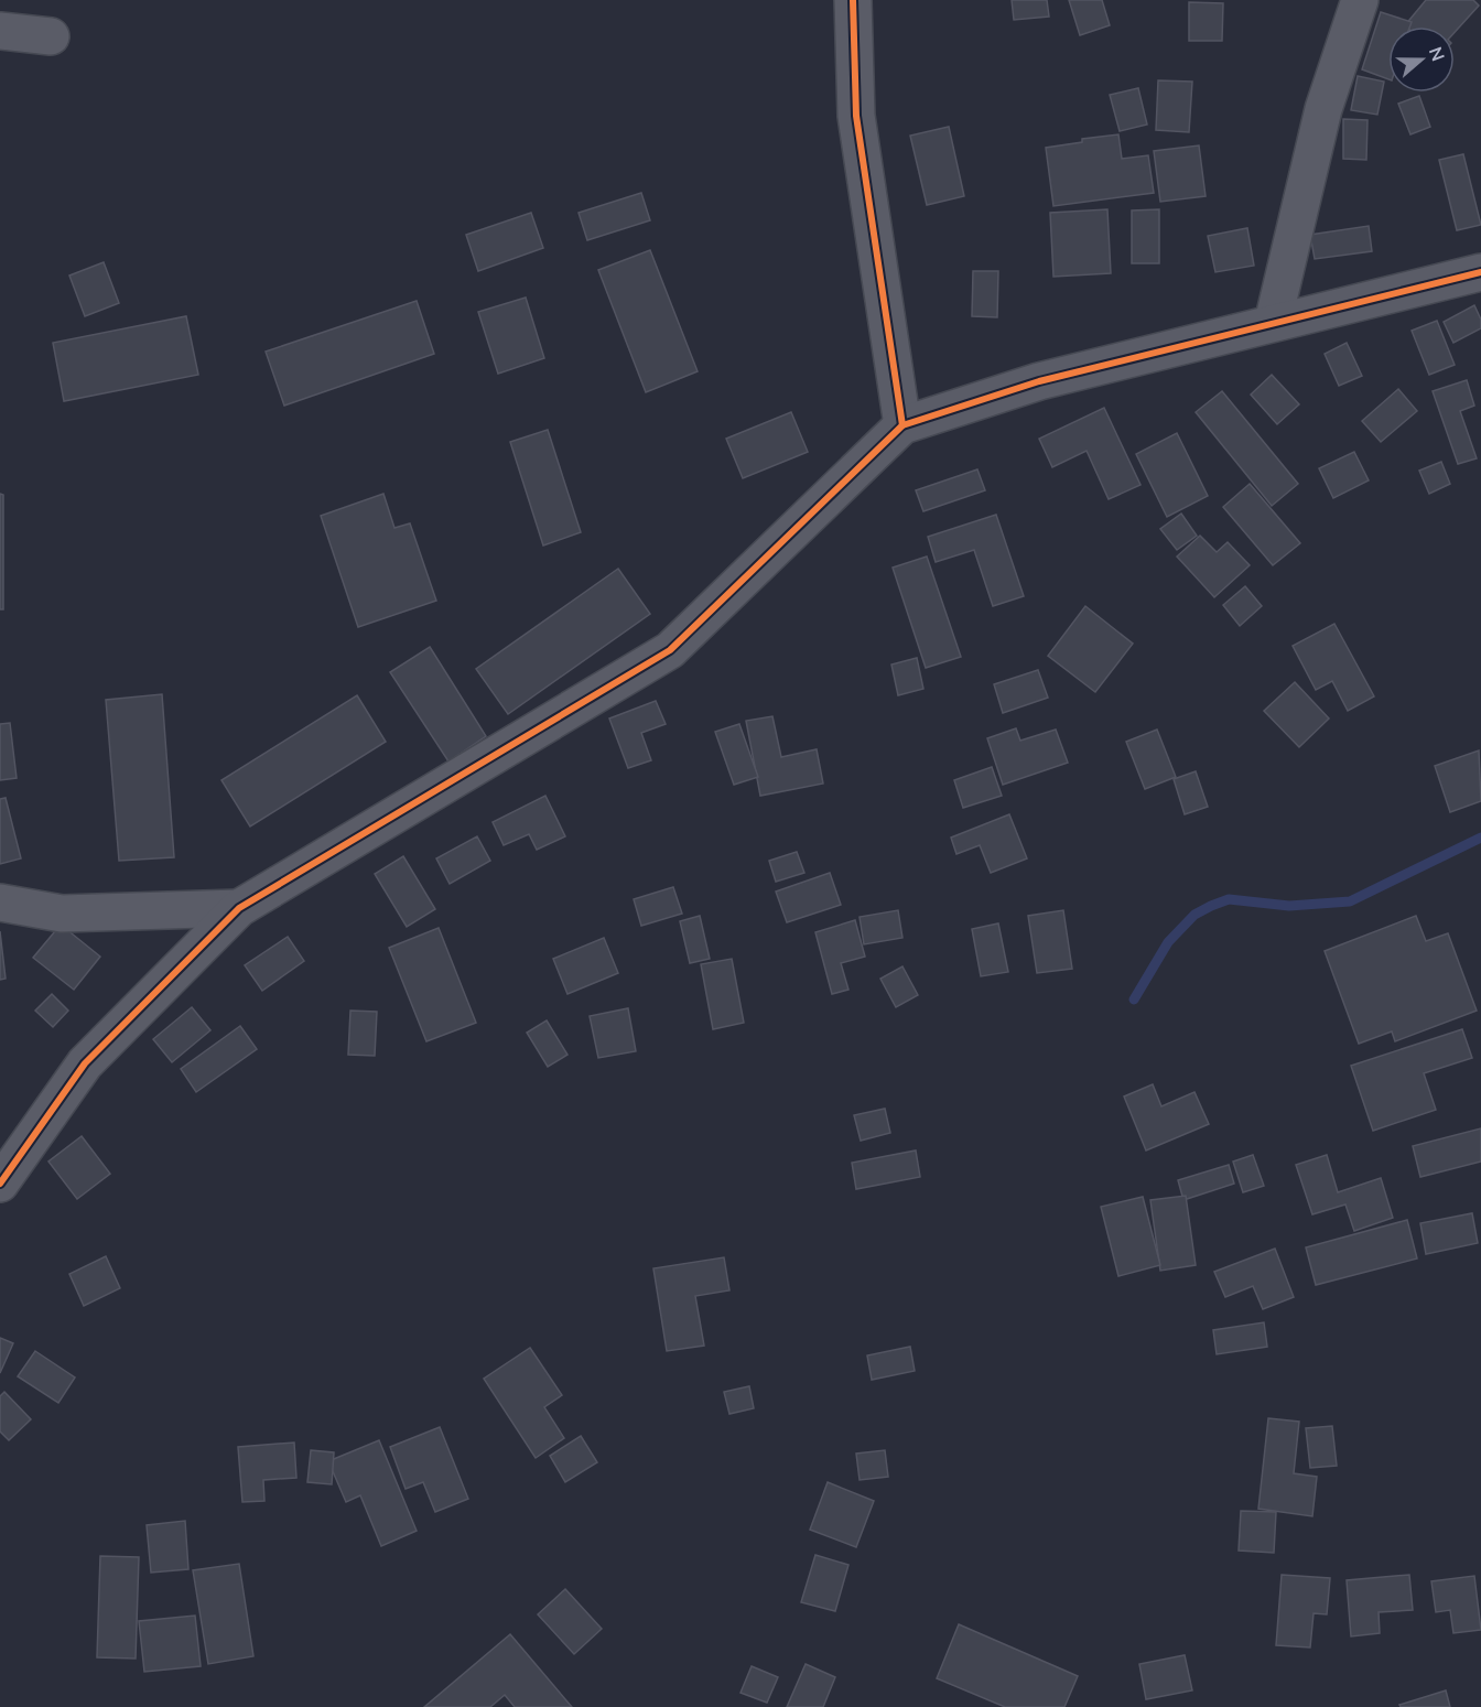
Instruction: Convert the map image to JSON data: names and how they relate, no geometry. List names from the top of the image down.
{
  "north": "right"
}
